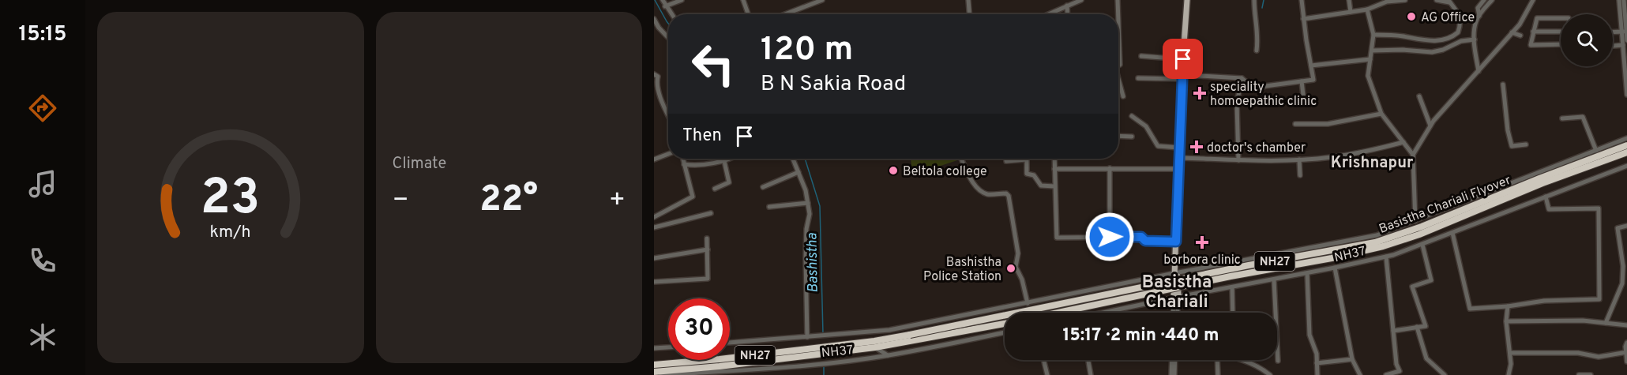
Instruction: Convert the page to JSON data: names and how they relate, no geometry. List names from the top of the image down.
{
  "streets": {
    "highway": ["Basistha Chariali Flyover", "NH37", "NH27"]
  },
  "crossings": [
    ["Basistha Chariali Flyover", "NH37"],
    ["NH37", "NH27"]
  ],
  "districts": ["Krishnapur", "Basistha Chariali"],
  "water": ["Bashistha"],
  "places": {
    "other": ["AG Office", "Beltola college", "Bashistha Police Station"],
    "health": ["speciality homoepathic clinic", "doctor's chamber", "borbora clinic"]
  },
  "page": {
    "tabs": "15:15",
    "tile": "Climate",
    "turn": ["120 m", "B N Sakia Road"],
    "then": "Then",
    "heat": ["−", "22°", "+"],
    "limit": "30",
    "trip": "15:17 · 2 min · 440 m",
    "gauge": ["23", "km/h"]
  }
}
